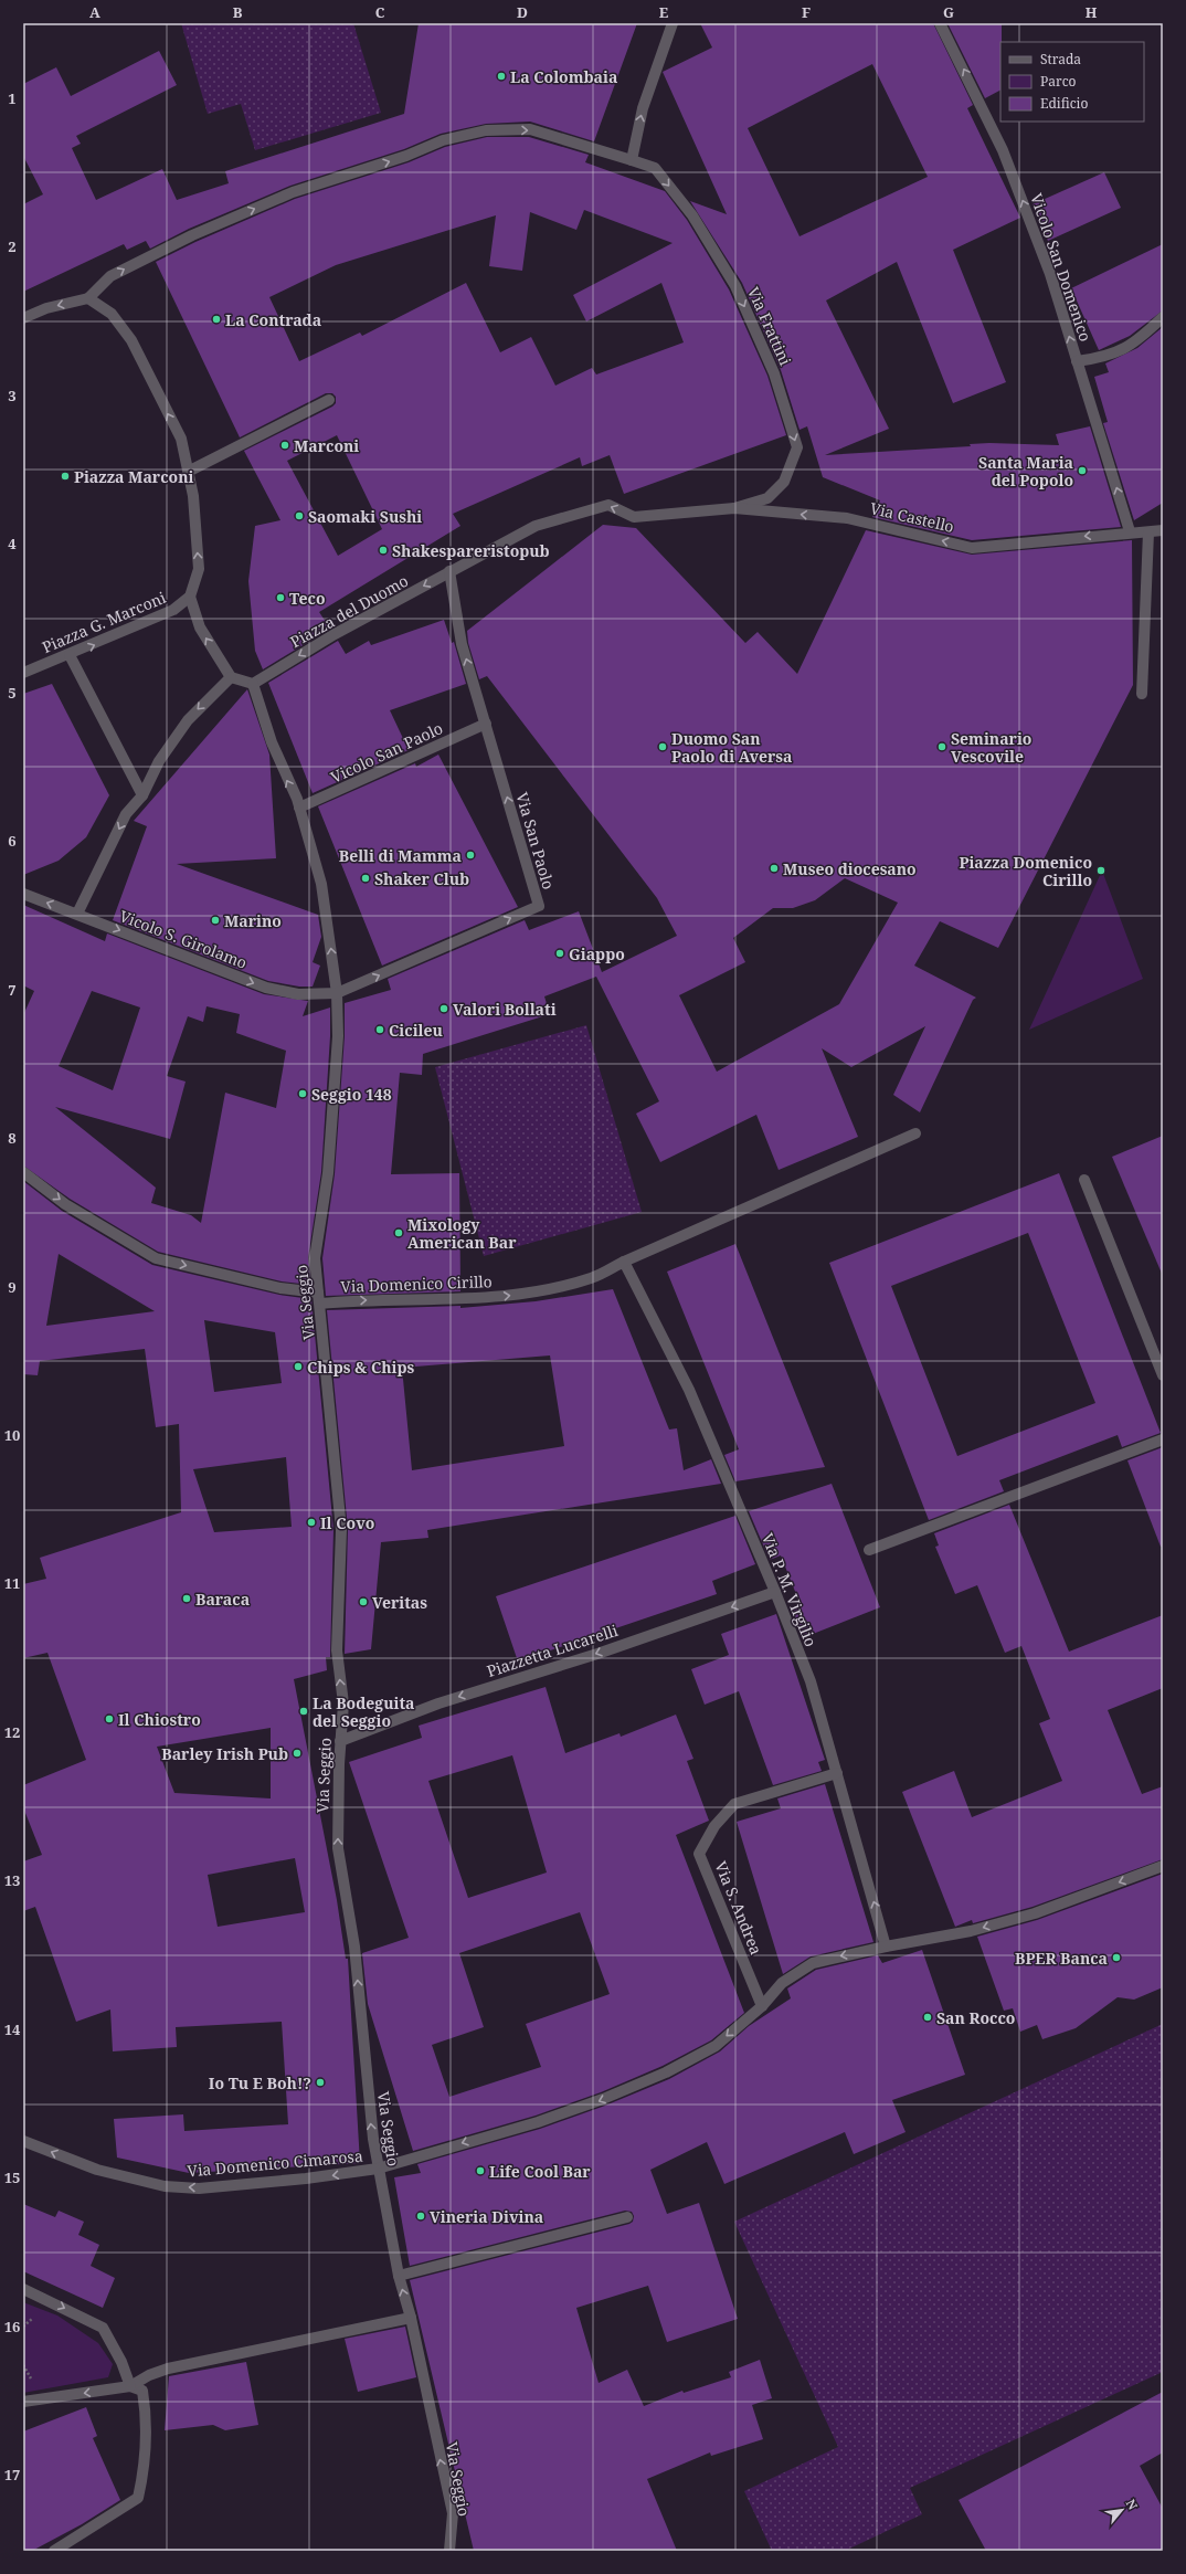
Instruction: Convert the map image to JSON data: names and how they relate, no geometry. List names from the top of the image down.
{
  "streets": {
    "street": [
      "Vicolo San Domenico",
      "Via Frattini",
      "Via Castello",
      "Piazza del Duomo",
      "Piazza G. Marconi",
      "Vicolo San Paolo",
      "Via San Paolo",
      "Vicolo S. Girolamo",
      "Via Domenico Cirillo",
      "Via Seggio",
      "Via P. M. Virgilio",
      "Piazzetta Lucarelli",
      "Via S. Andrea",
      "Via Domenico Cimarosa"
    ]
  },
  "crossings": [
    ["Vicolo San Domenico", "Via Castello"],
    ["Via Frattini", "Via Castello"],
    ["Via Frattini", "Piazza G. Marconi"],
    ["Via Castello", "Piazza del Duomo"],
    ["Piazza del Duomo", "Via San Paolo"],
    ["Piazza del Duomo", "Via Seggio"],
    ["Vicolo San Paolo", "Via San Paolo"],
    ["Vicolo San Paolo", "Via Seggio"],
    ["Via San Paolo", "Vicolo S. Girolamo"],
    ["Via San Paolo", "Via Seggio"],
    ["Vicolo S. Girolamo", "Via Seggio"],
    ["Via Domenico Cirillo", "Via Seggio"],
    ["Via Domenico Cirillo", "Via P. M. Virgilio"],
    ["Via Seggio", "Piazzetta Lucarelli"],
    ["Via Seggio", "Via Domenico Cimarosa"],
    ["Via P. M. Virgilio", "Piazzetta Lucarelli"],
    ["Via P. M. Virgilio", "Via S. Andrea"],
    ["Via P. M. Virgilio", "Via Domenico Cimarosa"],
    ["Via S. Andrea", "Via Domenico Cimarosa"]
  ],
  "one_way": [
    "Vicolo San Domenico",
    "Via Castello",
    "Piazza del Duomo",
    "Via Domenico Cirillo",
    "Via Seggio",
    "Piazzetta Lucarelli",
    "Via Domenico Cimarosa"
  ],
  "places": [
    "La Colombaia",
    "La Contrada",
    "Marconi",
    "Santa Maria del Popolo",
    "Piazza Marconi",
    "Saomaki Sushi",
    "Shakespareristopub",
    "Teco",
    "Duomo San Paolo di Aversa",
    "Seminario Vescovile",
    "Belli di Mamma",
    "Museo diocesano",
    "Piazza Domenico Cirillo",
    "Shaker Club",
    "Marino",
    "Giappo",
    "Valori Bollati",
    "Cicileu",
    "Seggio 148",
    "Mixology American Bar",
    "Chips & Chips",
    "Il Covo",
    "Baraca",
    "Veritas",
    "La Bodeguita del Seggio",
    "Il Chiostro",
    "Barley Irish Pub",
    "BPER Banca",
    "San Rocco",
    "Io Tu E Boh!?",
    "Life Cool Bar",
    "Vineria Divina"
  ],
  "legend": ["Strada", "Parco", "Edificio"],
  "north": "top right",
  "grid": {
    "columns": [
      "A",
      "B",
      "C",
      "D",
      "E",
      "F",
      "G",
      "H"
    ],
    "rows": [
      "1",
      "2",
      "3",
      "4",
      "5",
      "6",
      "7",
      "8",
      "9",
      "10",
      "11",
      "12",
      "13",
      "14",
      "15",
      "16",
      "17"
    ]
  }
}
